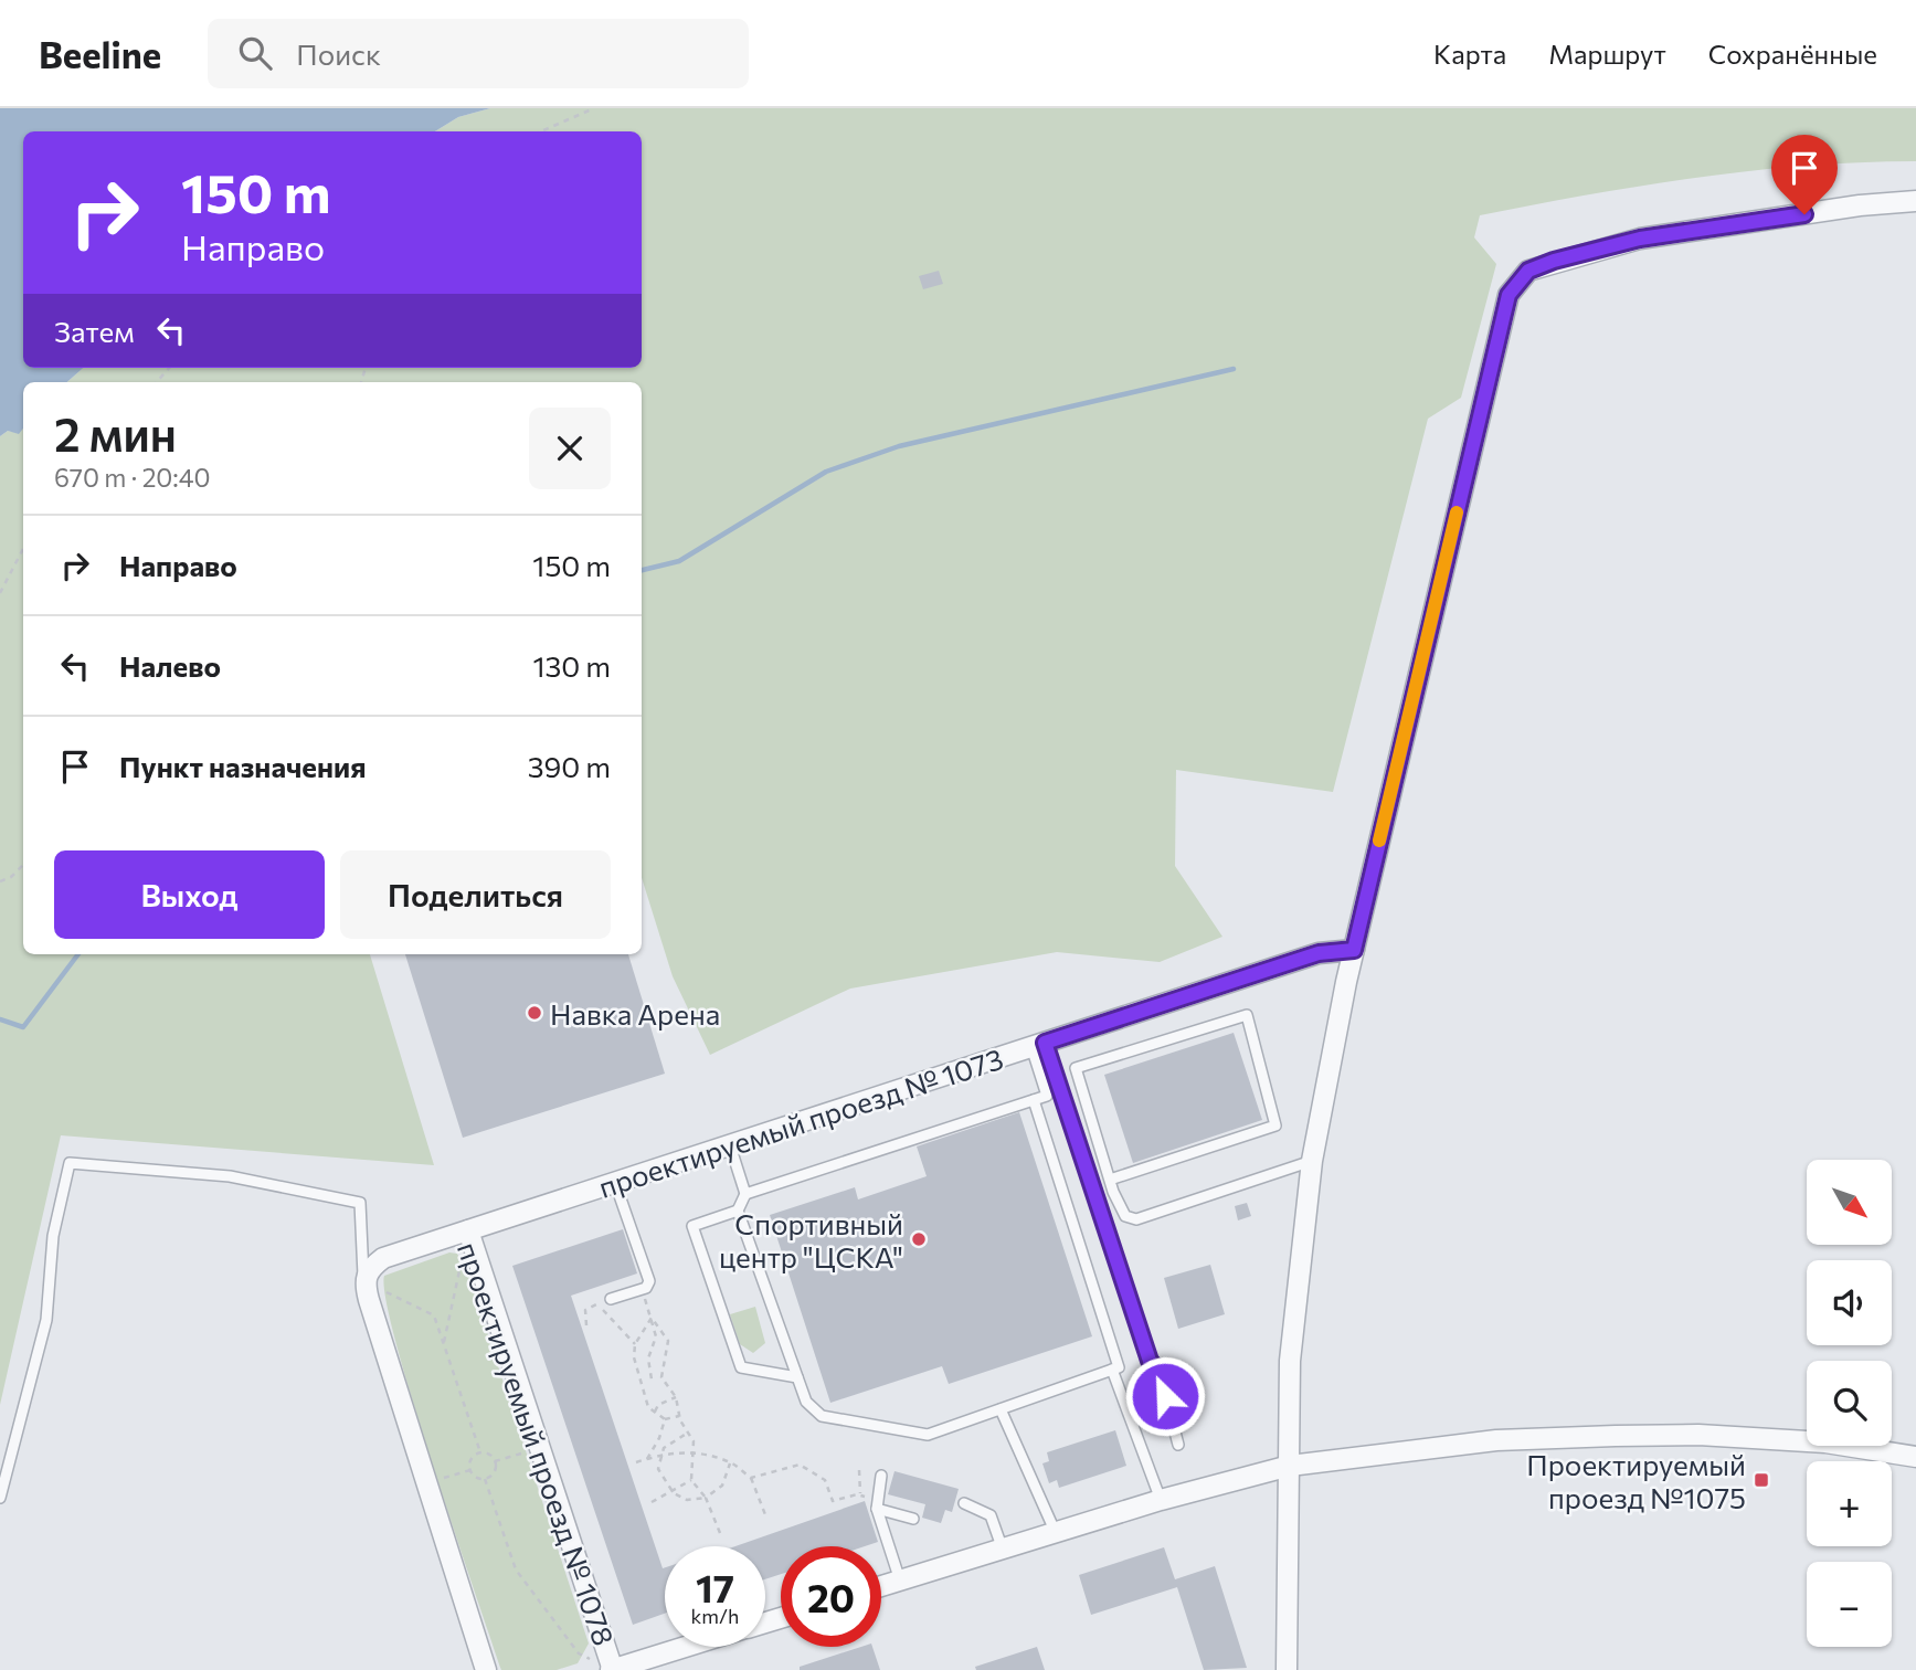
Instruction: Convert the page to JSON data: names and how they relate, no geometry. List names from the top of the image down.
{
  "streets": {
    "street": ["проектируемый проезд № 1073", "проектируемый проезд № 1078"]
  },
  "crossings": [
    ["проектируемый проезд № 1073", "проектируемый проезд № 1078"]
  ],
  "places": {
    "other": ["Навка Арена", "Спортивный центр \"ЦСКА\""],
    "transit": ["Проектируемый проезд №1075"]
  },
  "north": "bottom right",
  "page": {
    "header": "Beeline",
    "search": "Поиск",
    "nav": ["Карта", "Маршрут", "Сохранённые"],
    "turn": ["150 m", "Направо"],
    "then": "Затем",
    "heading": ["2 мин", "670 m · 20:40"],
    "list": [
      {
        "name": "Направо",
        "value": "150 m"
      },
      {
        "name": "Налево",
        "value": "130 m"
      },
      {
        "name": "Пункт назначения",
        "value": "390 m"
      }
    ],
    "buttons": ["Выход", "Поделиться"],
    "map_buttons": ["+", "−"],
    "speed": "17 km/h",
    "limit": "20"
  }
}
